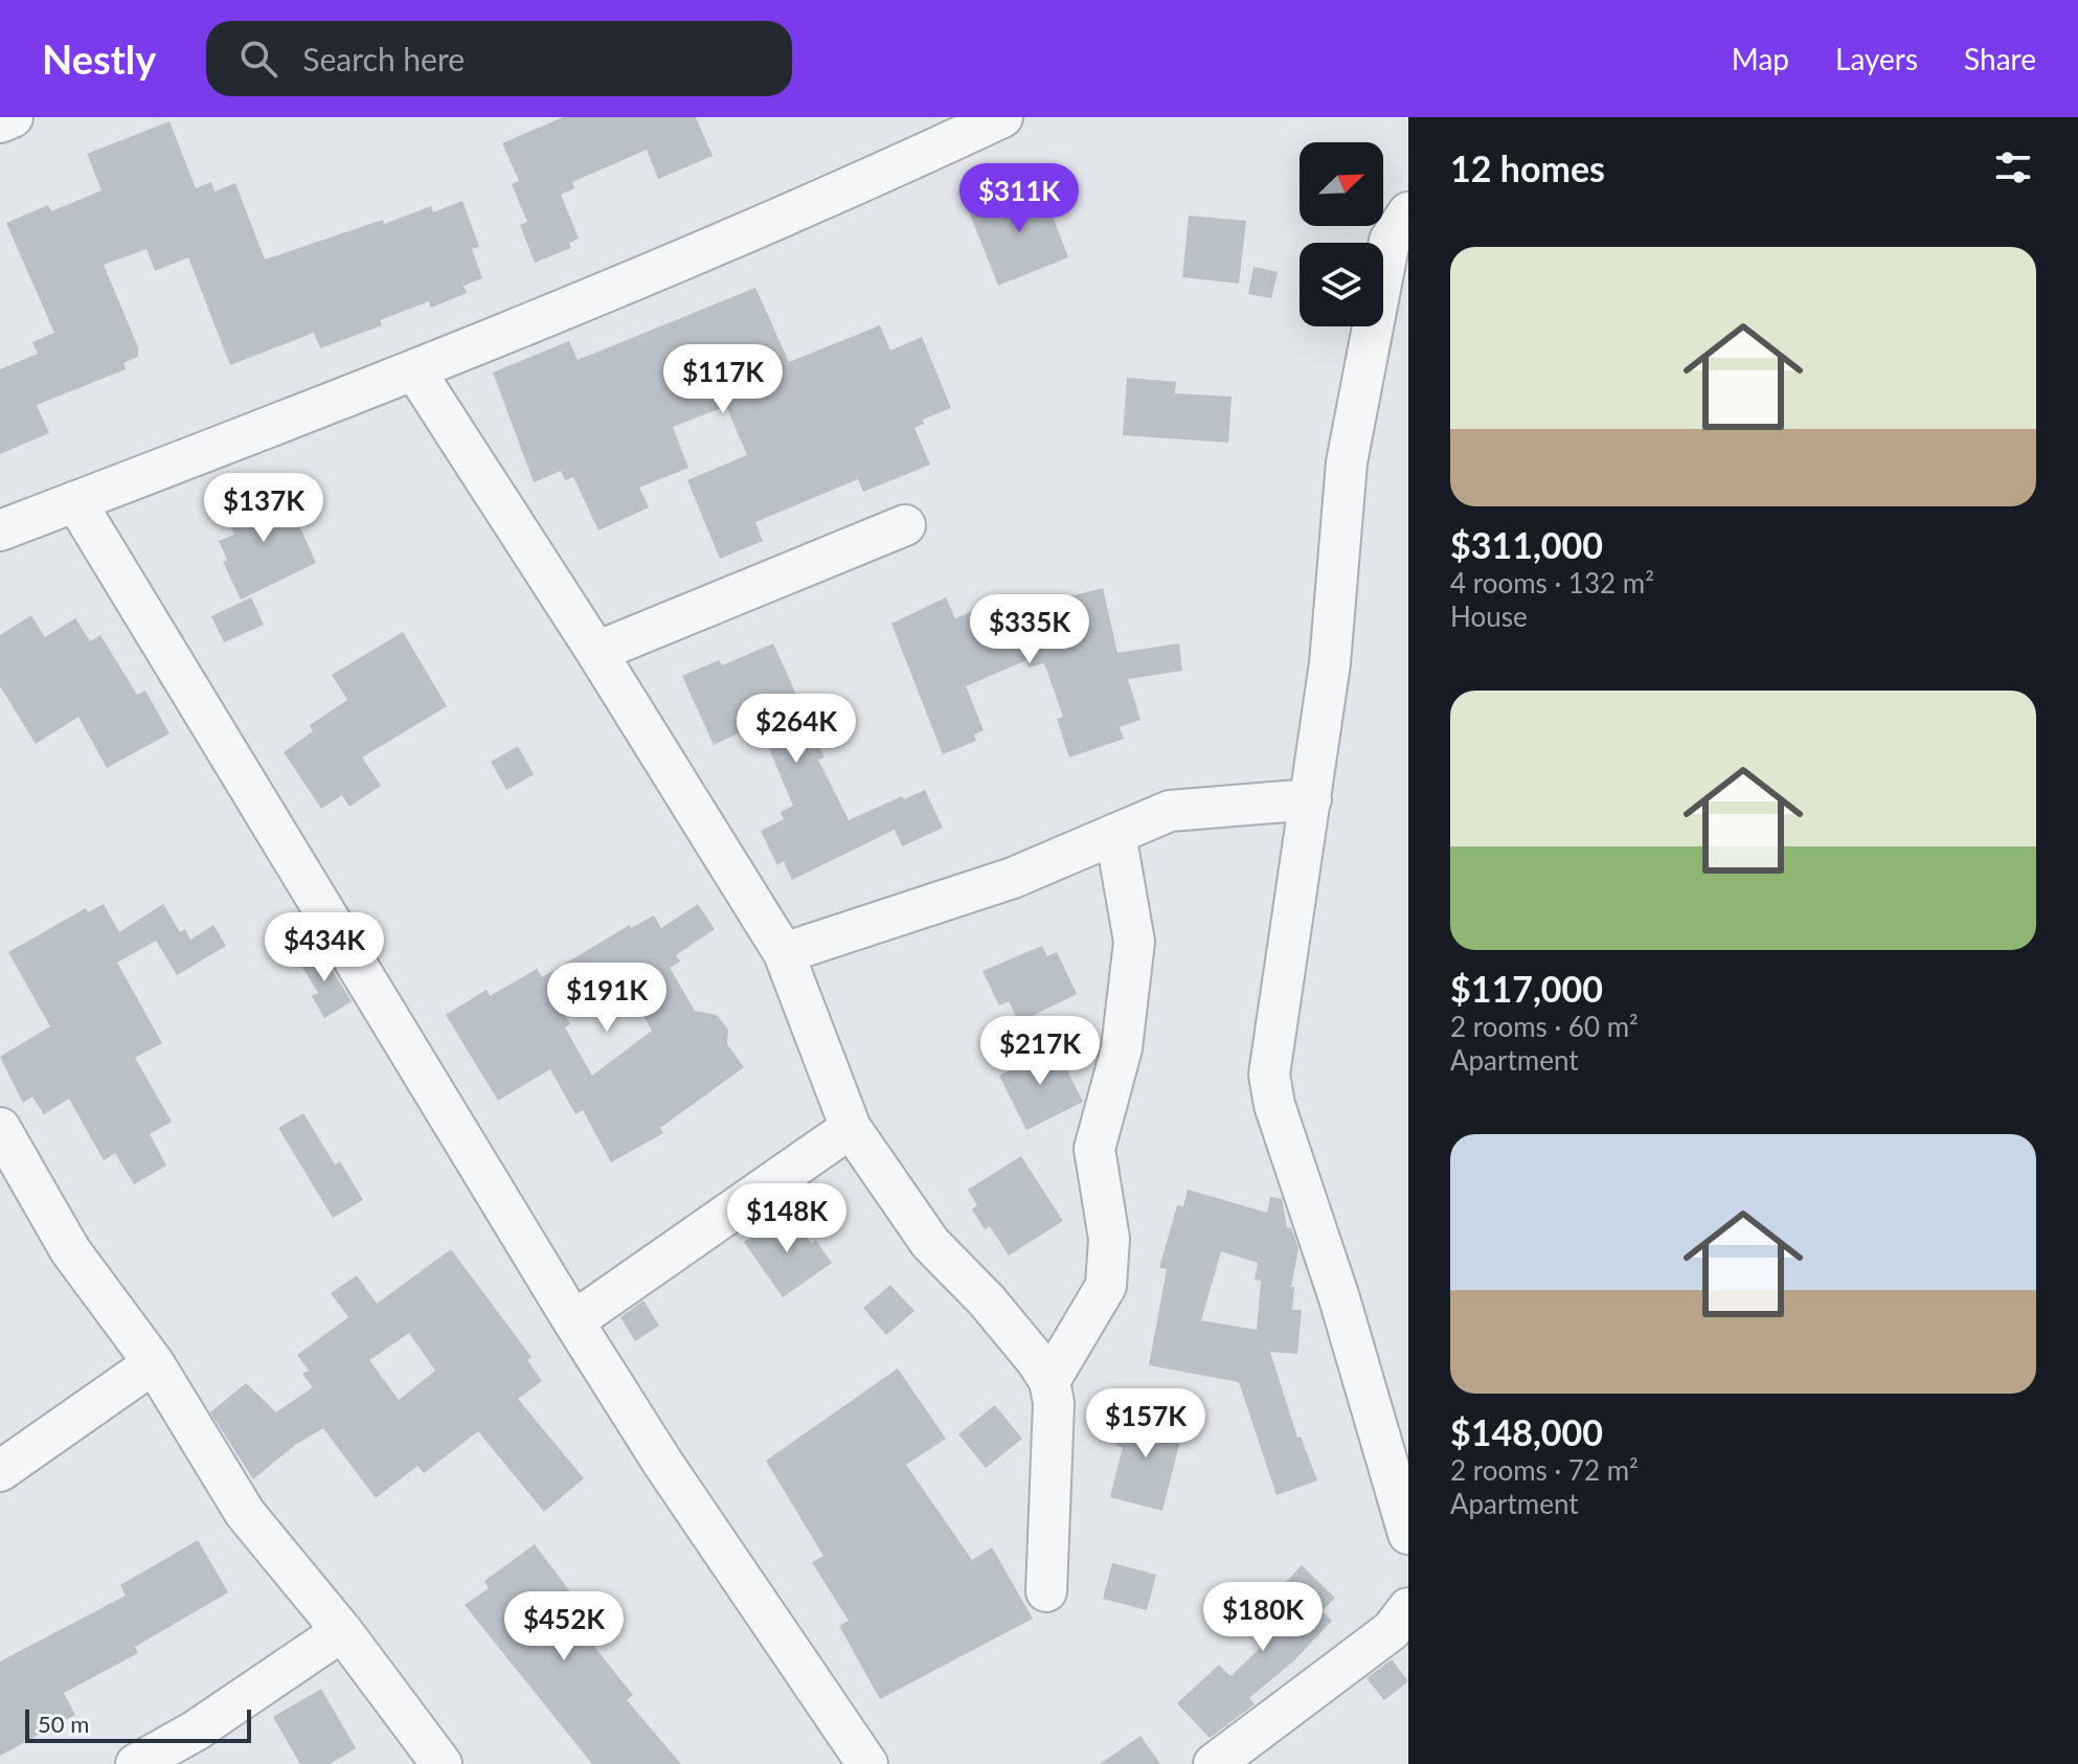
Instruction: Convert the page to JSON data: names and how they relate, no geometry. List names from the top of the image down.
{
  "scale_bar": "50 m",
  "north": "top right",
  "page": {
    "header": "Nestly",
    "search": "Search here",
    "nav": ["Map", "Layers", "Share"],
    "heading": "12 homes",
    "price": [
      "$311K",
      "$117K",
      "$137K",
      "$335K",
      "$264K",
      "$434K",
      "$191K",
      "$217K",
      "$148K",
      "$157K",
      "$180K",
      "$452K"
    ],
    "list": [
      {
        "name": "$311,000",
        "note": "4 rooms · 132 m² · House"
      },
      {
        "name": "$117,000",
        "note": "2 rooms · 60 m² · Apartment"
      },
      {
        "name": "$148,000",
        "note": "2 rooms · 72 m² · Apartment"
      }
    ],
    "scale": "50 m"
  }
}
